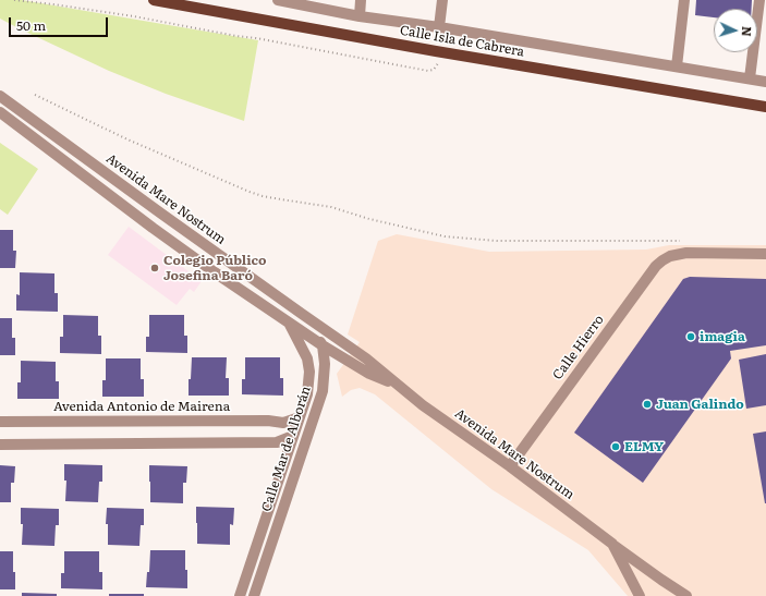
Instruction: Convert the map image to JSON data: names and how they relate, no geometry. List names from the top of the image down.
{
  "streets": {
    "main road": ["Calle Isla de Cabrera"],
    "street": [
      "Avenida Mare Nostrum",
      "Calle Hierro",
      "Avenida Antonio de Mairena",
      "Calle Mar de Alborán"
    ]
  },
  "crossings": [
    ["Avenida Mare Nostrum", "Calle Hierro"],
    ["Avenida Mare Nostrum", "Calle Mar de Alborán"],
    ["Avenida Antonio de Mairena", "Calle Mar de Alborán"]
  ],
  "places": [
    "Colegio Público Josefina Baró",
    "imagia",
    "Juan Galindo",
    "ELMY"
  ],
  "scale_bar": "50 m",
  "north": "right"
}
